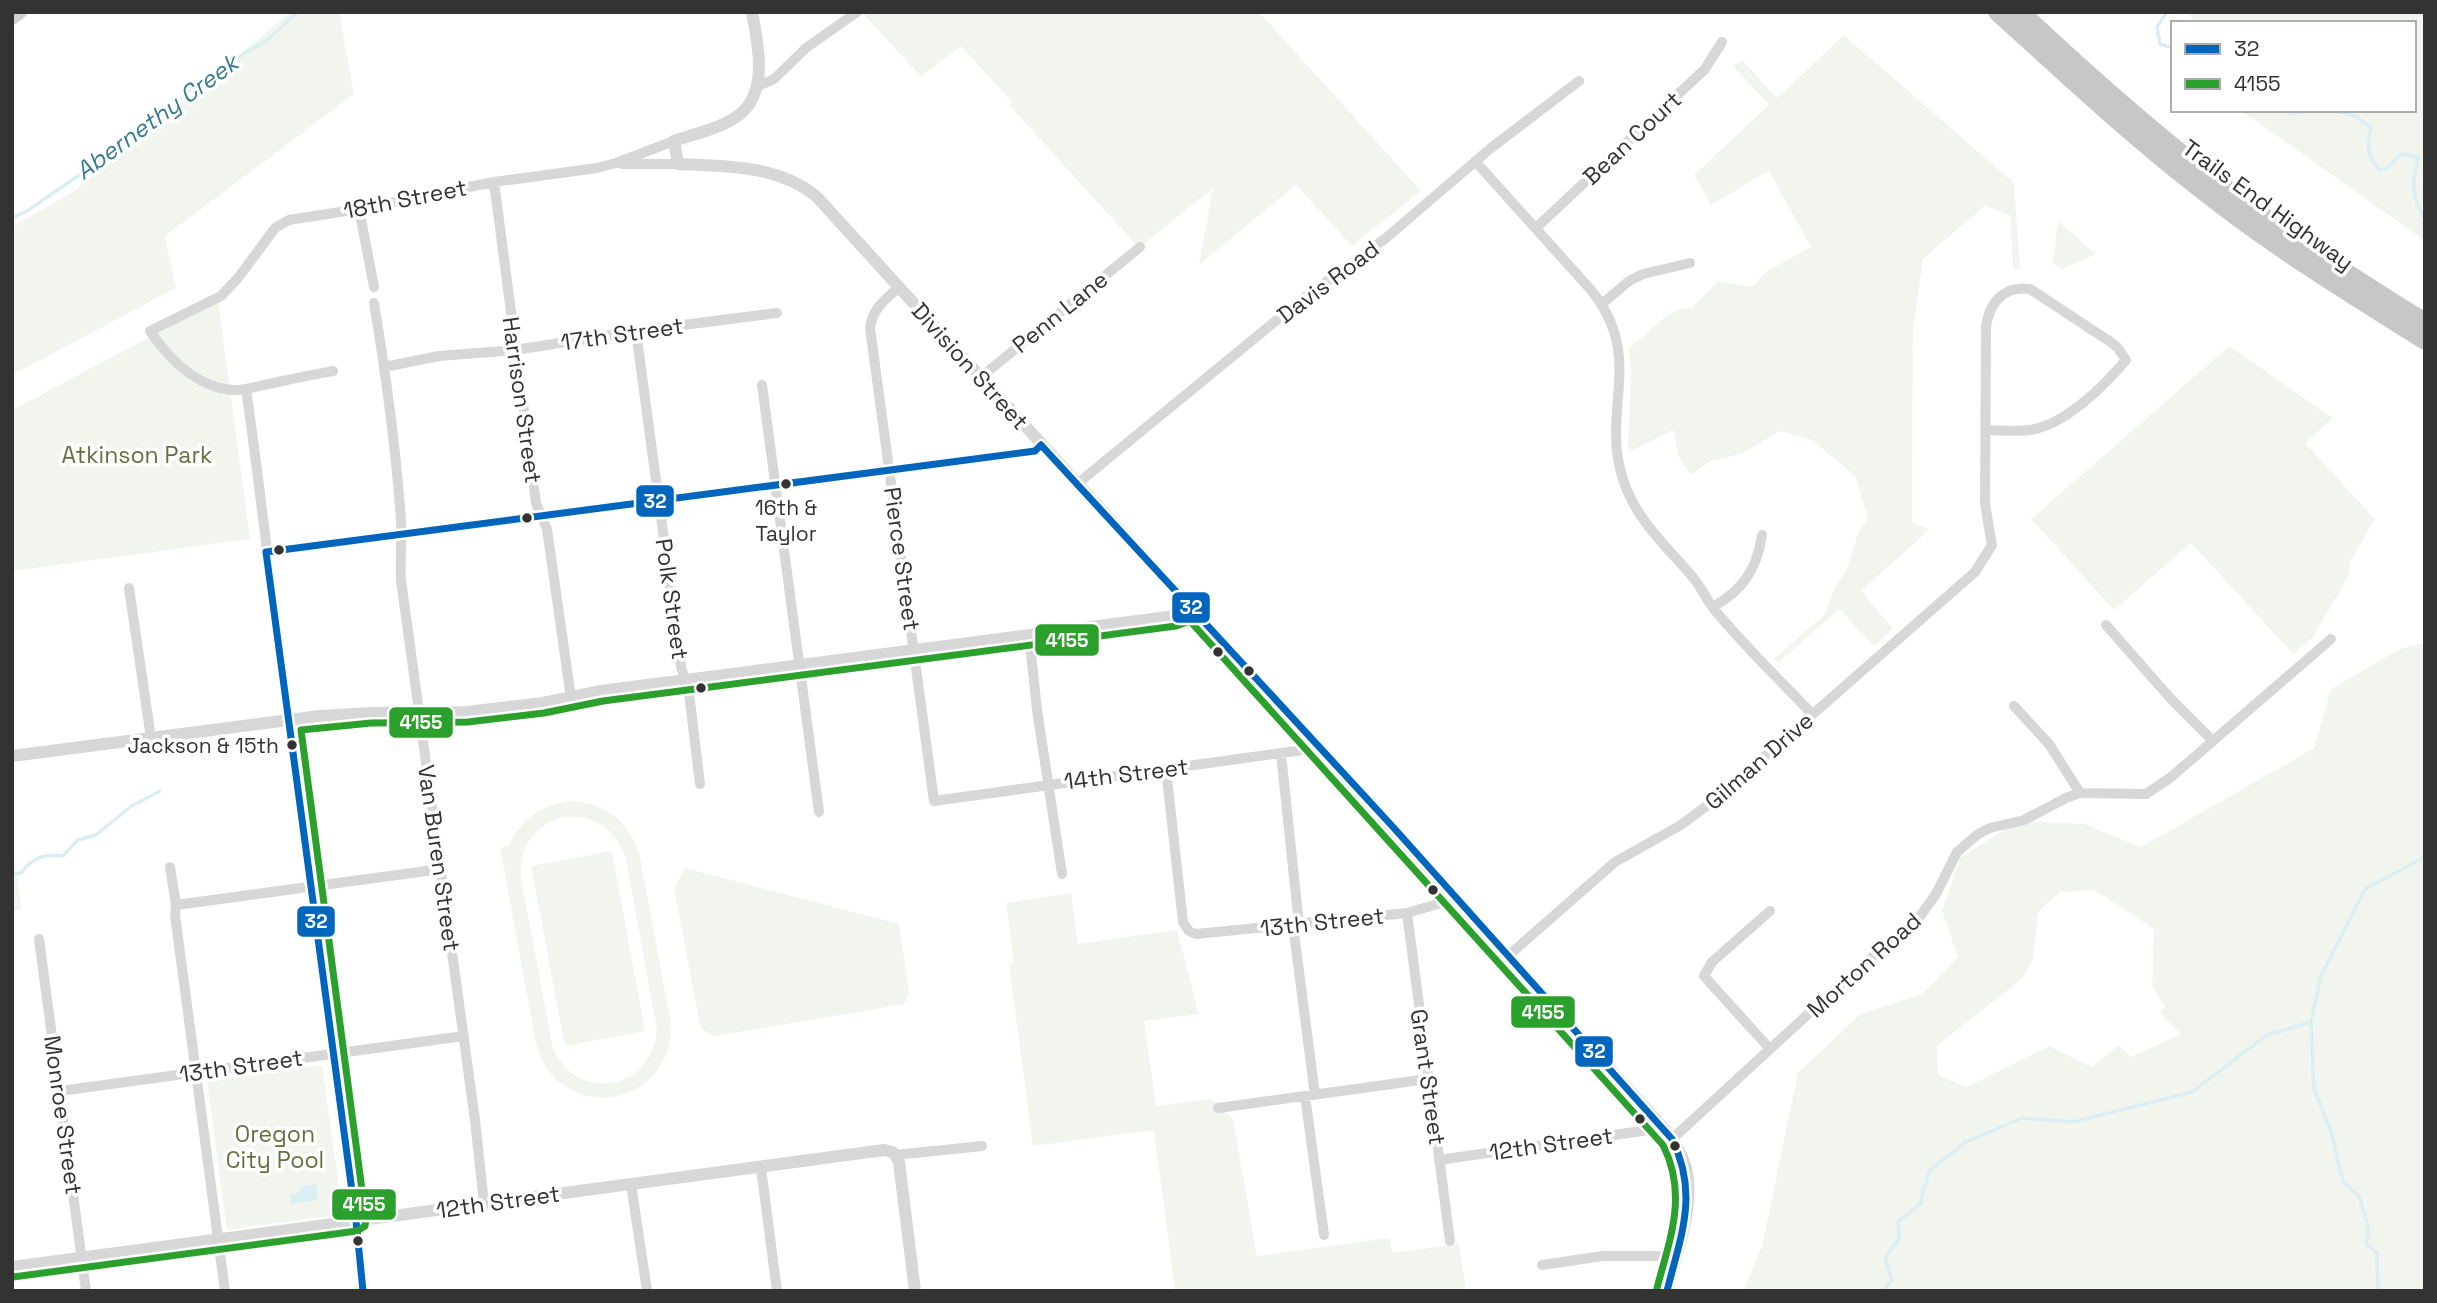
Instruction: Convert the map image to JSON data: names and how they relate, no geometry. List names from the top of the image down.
{
  "streets": {
    "highway": ["Trails End Highway"],
    "street": [
      "Bean Court",
      "18th Street",
      "Davis Road",
      "Penn Lane",
      "17th Street",
      "Division Street",
      "Harrison Street",
      "Pierce Street",
      "Polk Street",
      "Gilman Drive",
      "14th Street",
      "Van Buren Street",
      "13th Street",
      "Morton Road",
      "Grant Street",
      "Monroe Street",
      "12th Street"
    ]
  },
  "crossings": [
    ["18th Street", "Division Street"],
    ["18th Street", "Harrison Street"],
    ["Davis Road", "Division Street"],
    ["Penn Lane", "Division Street"],
    ["17th Street", "Harrison Street"],
    ["17th Street", "Polk Street"],
    ["17th Street", "Van Buren Street"],
    ["Division Street", "Pierce Street"],
    ["Division Street", "Gilman Drive"],
    ["Division Street", "14th Street"],
    ["Division Street", "13th Street"],
    ["Division Street", "Morton Road"],
    ["Division Street", "12th Street"],
    ["Pierce Street", "14th Street"],
    ["14th Street", "13th Street"],
    ["Van Buren Street", "13th Street"],
    ["Van Buren Street", "12th Street"],
    ["13th Street", "Grant Street"],
    ["13th Street", "Monroe Street"],
    ["Grant Street", "12th Street"],
    ["Monroe Street", "12th Street"]
  ],
  "water": ["Abernethy Creek"],
  "parks": ["Atkinson Park", "Oregon City Pool"],
  "places": ["16th & Taylor", "Jackson & 15th"],
  "lines": ["transit line 32", "transit line 4155"],
  "legend": ["32", "4155"]
}
